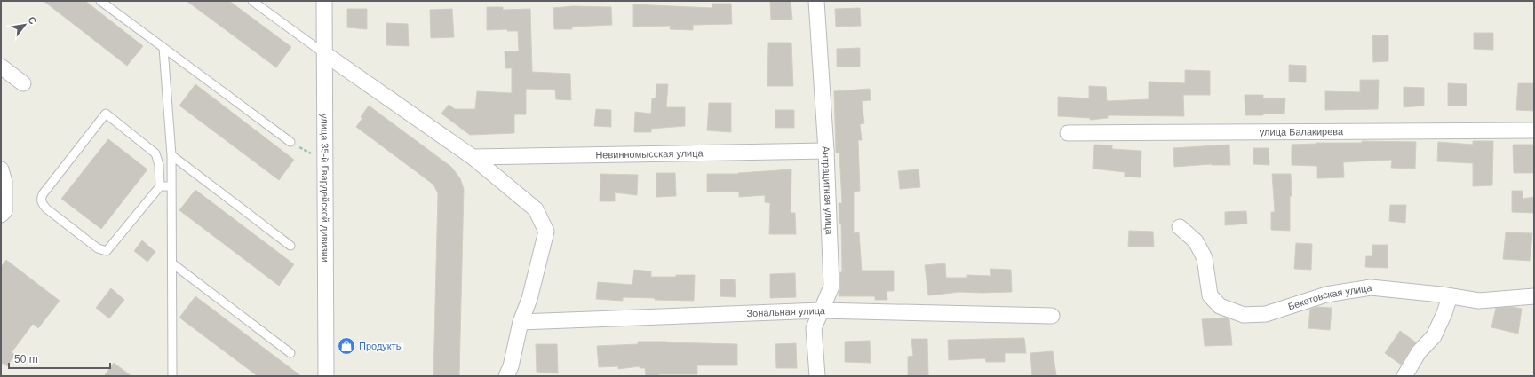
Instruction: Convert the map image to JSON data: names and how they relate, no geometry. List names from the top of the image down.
{
  "streets": {
    "street": [
      "улица Балакирева",
      "Невинномысская улица",
      "улица 35-й Гвардейской дивизии",
      "Антрацитная улица",
      "Бекетовская улица",
      "Зональная улица"
    ]
  },
  "crossings": [
    ["Невинномысская улица", "Антрацитная улица"],
    ["Антрацитная улица", "Зональная улица"]
  ],
  "places": {
    "shop": ["Продукты"]
  },
  "scale_bar": "50 m",
  "north": "top right"
}
